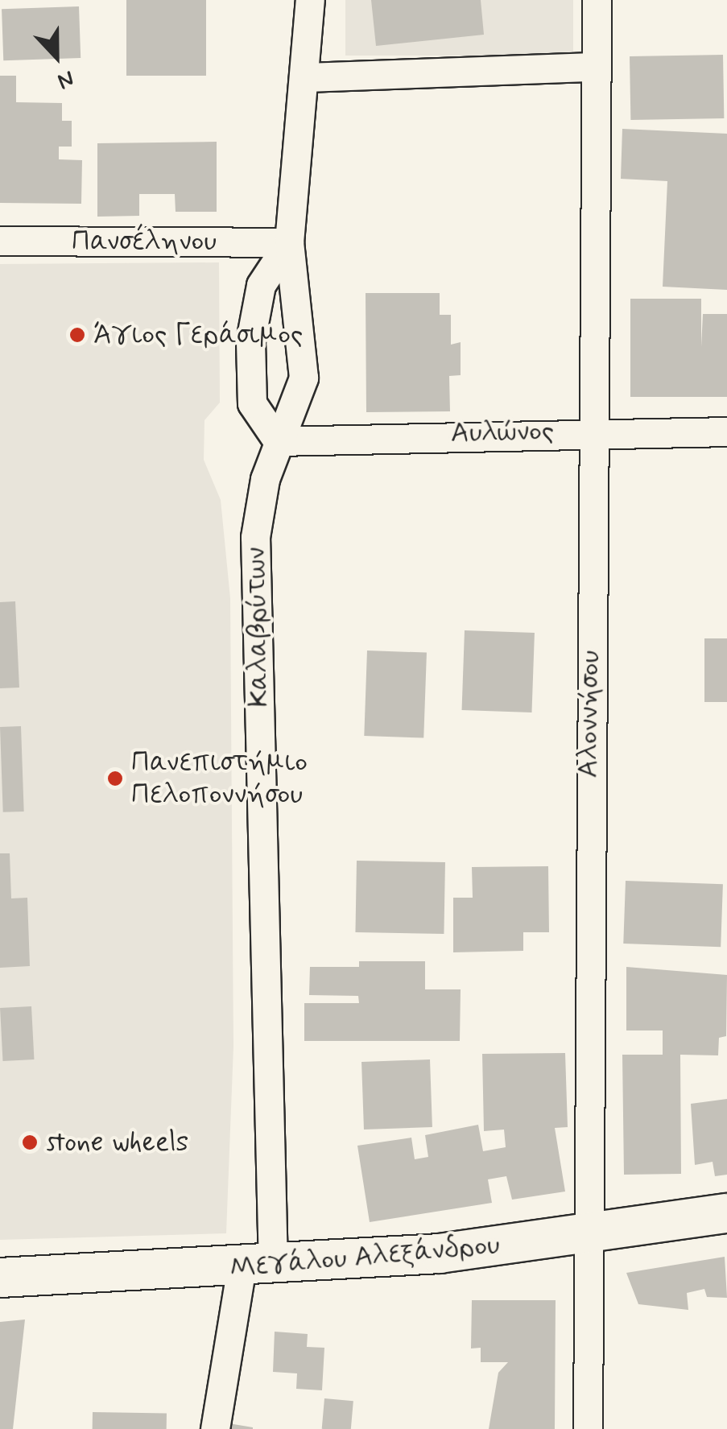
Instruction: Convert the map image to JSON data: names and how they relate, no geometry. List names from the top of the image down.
{
  "streets": {
    "main road": ["Μεγάλου Αλεξάνδρου"],
    "street": [
      "Πανσέληνου",
      "Αυλώνος",
      "Καλαβρύτων",
      "Αλοννήσου"
    ]
  },
  "crossings": [
    ["Πανσέληνου", "Καλαβρύτων"],
    ["Αυλώνος", "Καλαβρύτων"],
    ["Αυλώνος", "Αλοννήσου"],
    ["Καλαβρύτων", "Μεγάλου Αλεξάνδρου"],
    ["Αλοννήσου", "Μεγάλου Αλεξάνδρου"]
  ],
  "places": ["Άγιος Γεράσιμος", "Πανεπιστήμιο Πελοποννήσου", "stone wheels"],
  "north": "bottom"
}
